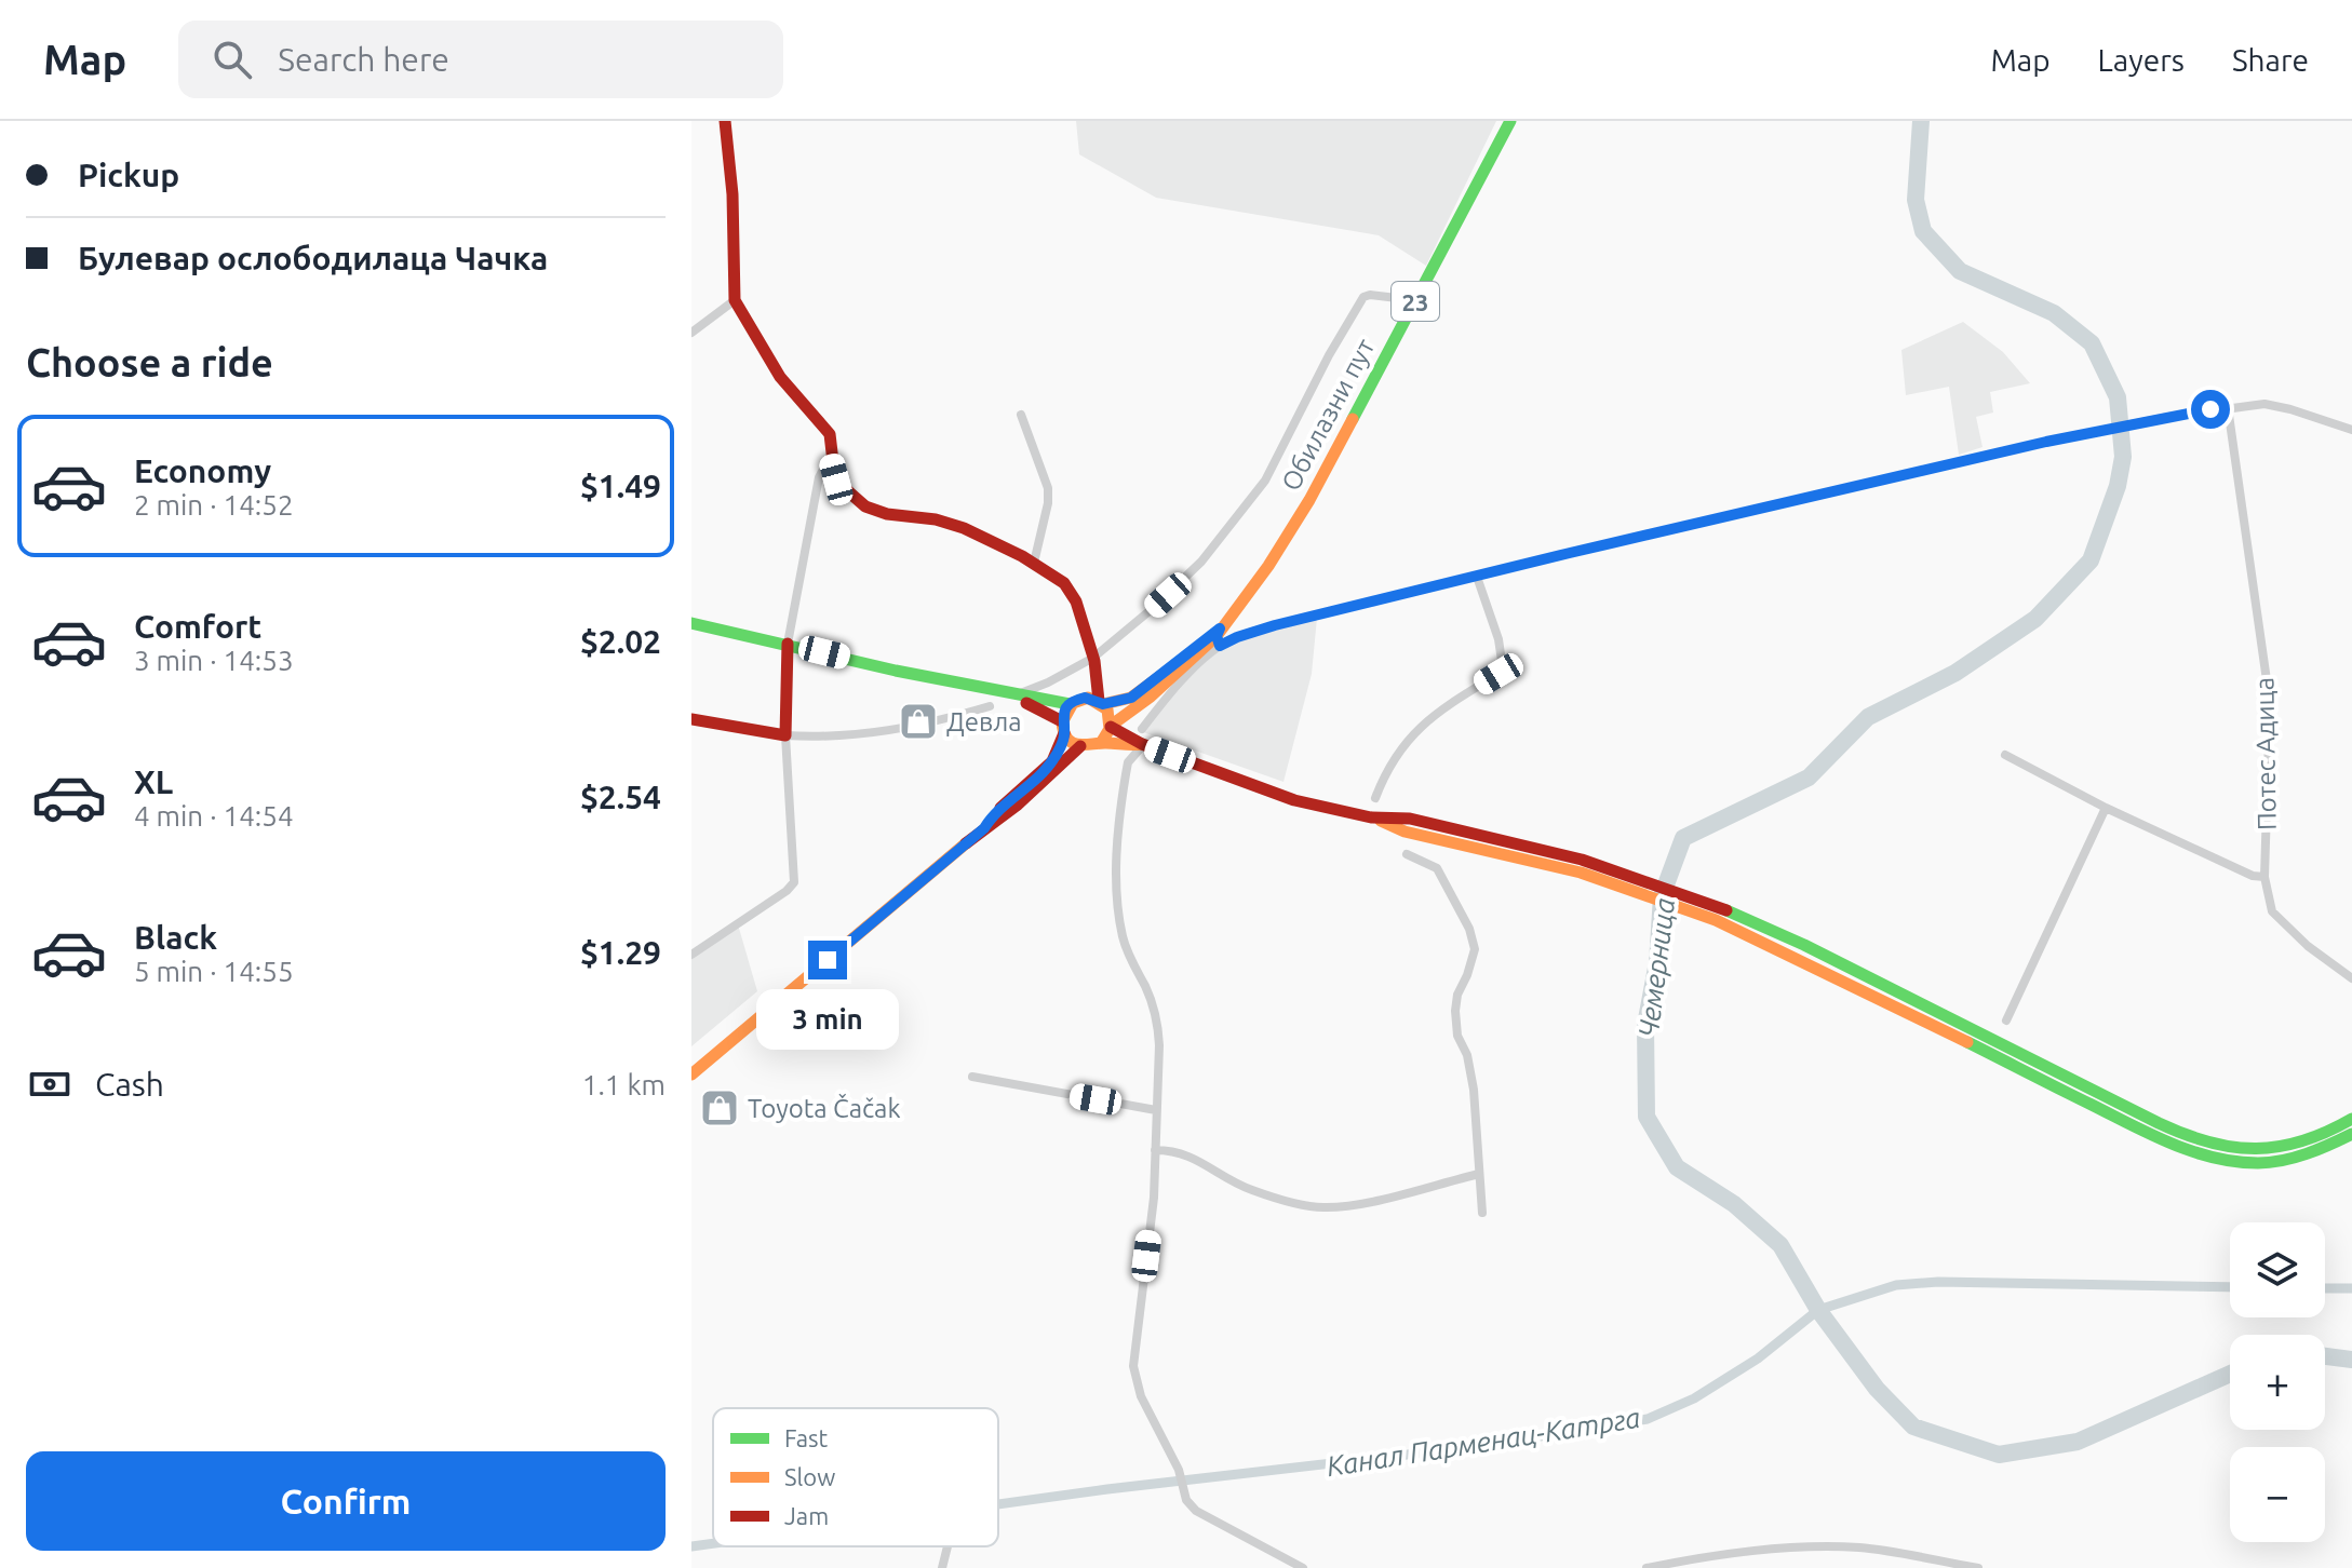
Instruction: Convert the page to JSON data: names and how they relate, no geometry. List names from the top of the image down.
{
  "streets": {
    "main road": ["23", "Обилазни пут"],
    "street": ["Потес Адица"]
  },
  "crossings": [
    ["23", "Обилазни пут"]
  ],
  "water": ["Чемерница", "Канал Парменац-Катрга"],
  "places": {
    "shop": ["Девла", "Toyota Čačak"]
  },
  "legend": ["Fast", "Slow", "Jam"],
  "page": {
    "header": "Map",
    "search": "Search here",
    "nav": ["Map", "Layers", "Share"],
    "banner": ["Pickup", "Булевар ослободилаца Чачка"],
    "heading": "Choose a ride",
    "list": [
      {
        "name": "Economy",
        "note": "2 min · 14:52",
        "value": "$1.49"
      },
      {
        "name": "Comfort",
        "note": "3 min · 14:53",
        "value": "$2.02"
      },
      {
        "name": "XL",
        "note": "4 min · 14:54",
        "value": "$2.54"
      },
      {
        "name": "Black",
        "note": "5 min · 14:55",
        "value": "$1.29"
      }
    ],
    "bubble": "3 min",
    "pay": ["Cash", "1.1 km"],
    "map_buttons": ["+", "−"],
    "buttons": "Confirm"
  }
}
